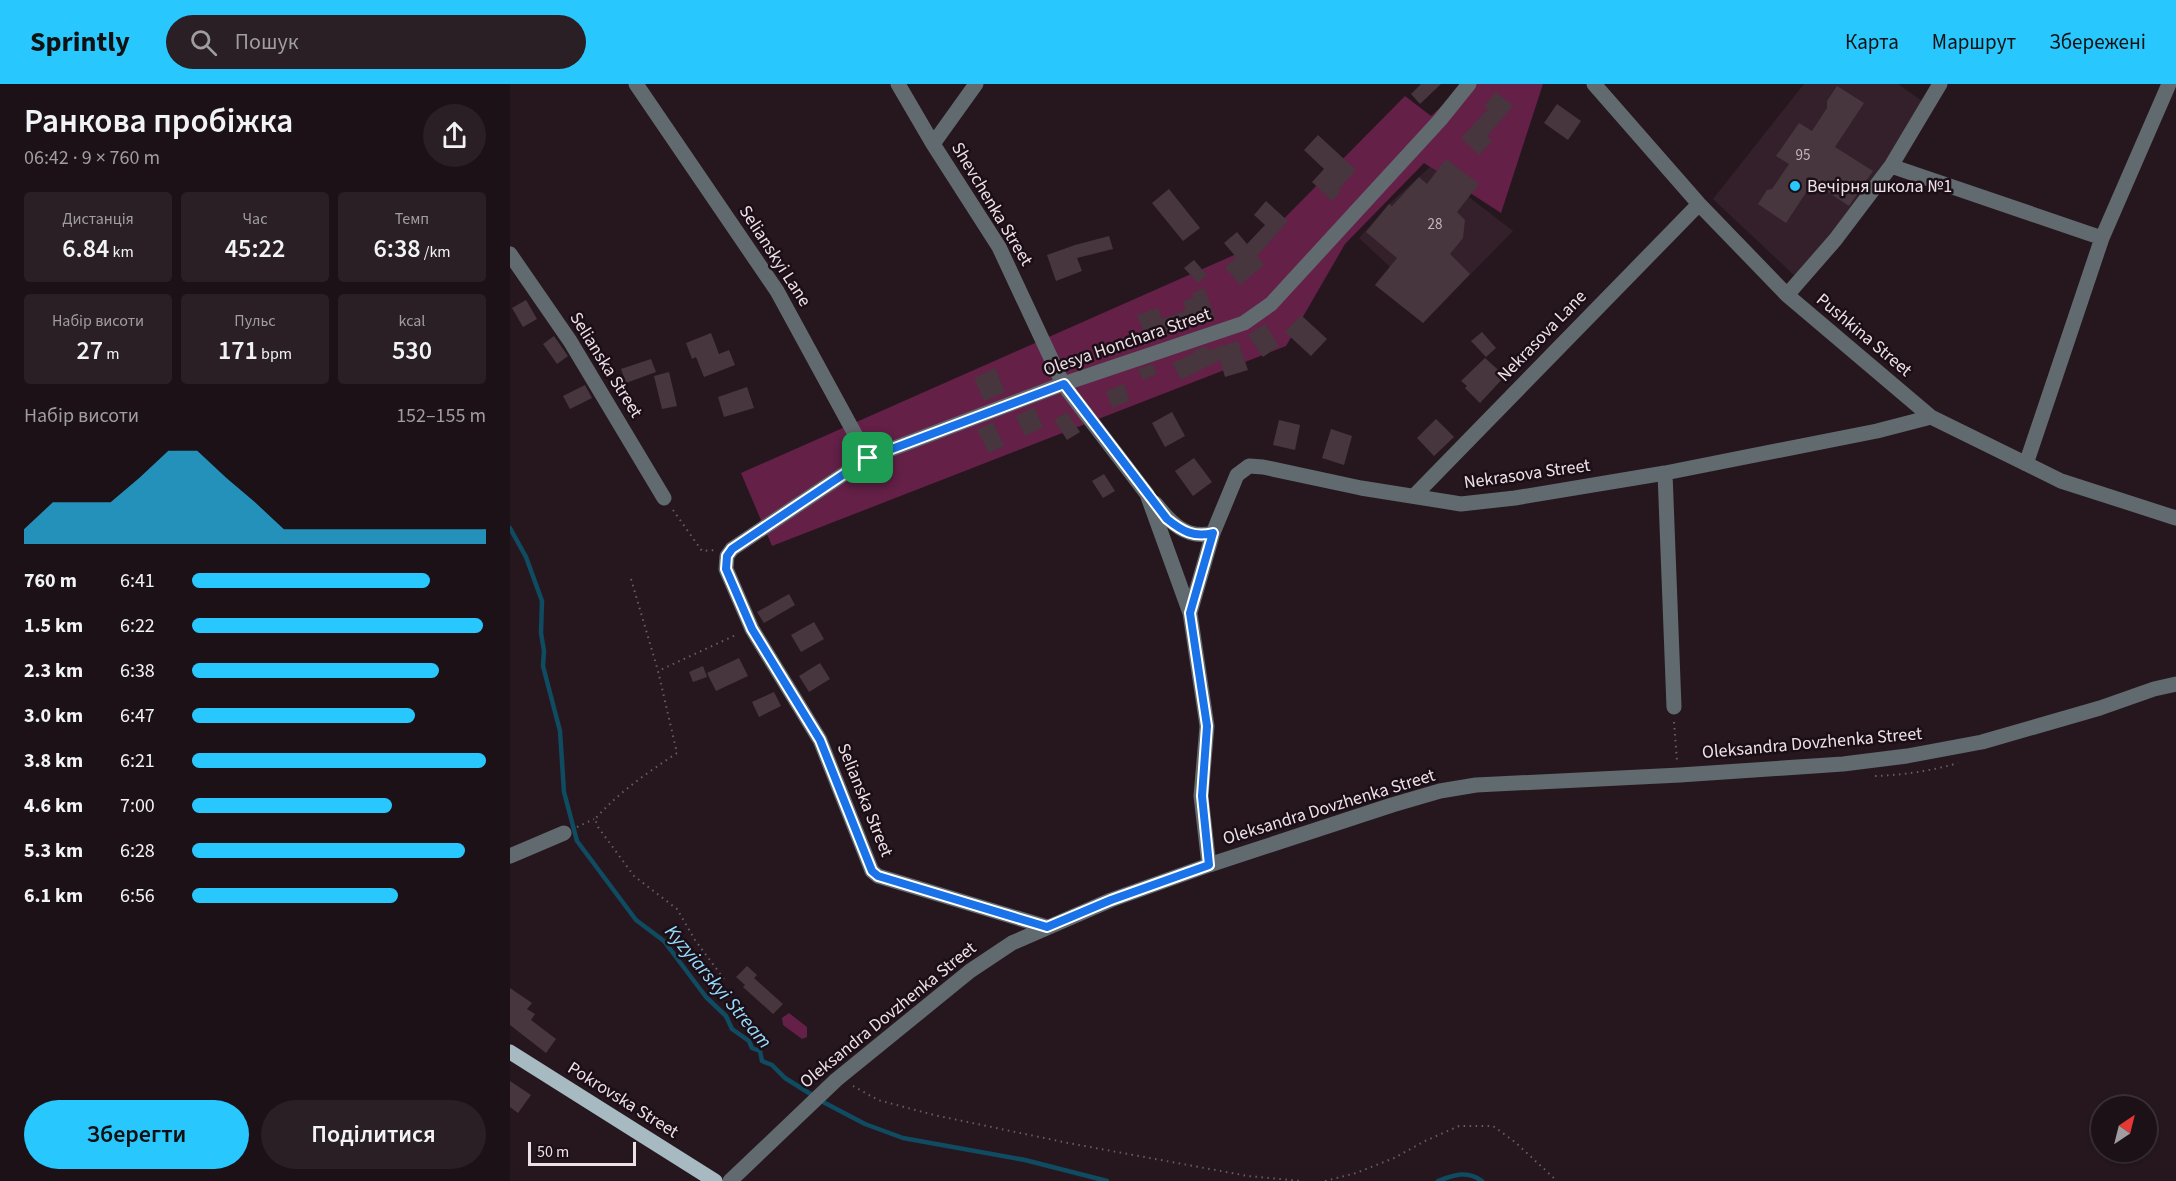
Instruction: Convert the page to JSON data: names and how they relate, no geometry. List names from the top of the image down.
{
  "streets": {
    "main road": ["Pokrovska Street"],
    "street": [
      "Shevchenka Street",
      "Selianskyi Lane",
      "Pushkina Street",
      "Nekrasova Lane",
      "Olesya Honchara Street",
      "Selianska Street",
      "Nekrasova Street",
      "Oleksandra Dovzhenka Street"
    ]
  },
  "crossings": [
    ["Shevchenka Street", "Olesya Honchara Street"],
    ["Shevchenka Street", "Nekrasova Street"],
    ["Shevchenka Street", "Oleksandra Dovzhenka Street"],
    ["Selianskyi Lane", "Olesya Honchara Street"],
    ["Pushkina Street", "Nekrasova Lane"],
    ["Pushkina Street", "Nekrasova Street"],
    ["Nekrasova Lane", "Nekrasova Street"],
    ["Olesya Honchara Street", "Selianska Street"],
    ["Selianska Street", "Oleksandra Dovzhenka Street"]
  ],
  "water": ["Kyzyiarskyi Stream"],
  "places": ["Вечірня школа №1"],
  "house_numbers": ["95", "28"],
  "scale_bar": "50 m",
  "north": "top right",
  "page": {
    "header": "Sprintly",
    "search": "Пошук",
    "nav": ["Карта", "Маршрут", "Збережені"],
    "heading": ["Ранкова пробіжка", "06:42 · 9 × 760 m"],
    "stats": [
      ["Дистанція", "6.84 km"],
      ["Час", "45:22"],
      ["Темп", "6:38 /km"],
      ["Набір висоти", "27 m"],
      ["Пульс", "171 bpm"],
      ["kcal", "530"]
    ],
    "chart": ["Набір висоти", "152–155 m"],
    "list": [
      {
        "name": "760 m",
        "note": "6:41"
      },
      {
        "name": "1.5 km",
        "note": "6:22"
      },
      {
        "name": "2.3 km",
        "note": "6:38"
      },
      {
        "name": "3.0 km",
        "note": "6:47"
      },
      {
        "name": "3.8 km",
        "note": "6:21"
      },
      {
        "name": "4.6 km",
        "note": "7:00"
      },
      {
        "name": "5.3 km",
        "note": "6:28"
      },
      {
        "name": "6.1 km",
        "note": "6:56"
      }
    ],
    "buttons": ["Зберегти", "Поділитися"],
    "scale": "50 m"
  }
}
